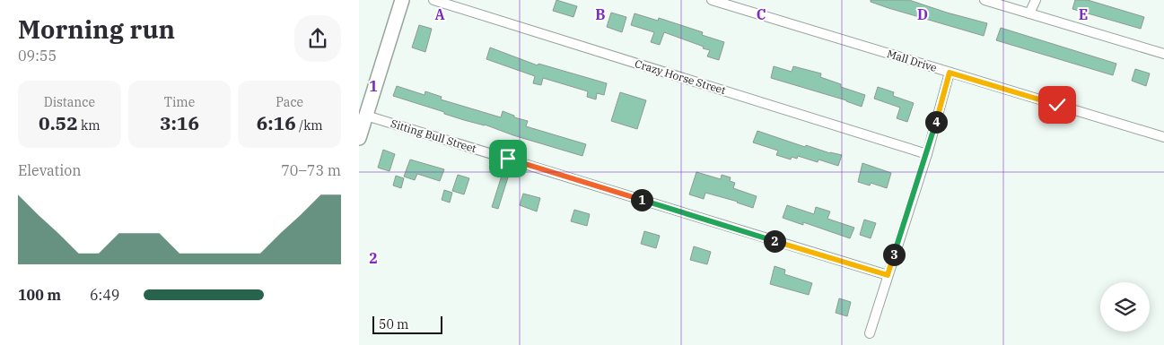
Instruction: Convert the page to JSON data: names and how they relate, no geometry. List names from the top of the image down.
{
  "streets": {
    "street": ["Mall Drive", "Crazy Horse Street", "Sitting Bull Street"]
  },
  "scale_bar": "50 m",
  "page": {
    "heading": ["Morning run", "09:55"],
    "stats": [
      ["Distance", "0.52 km"],
      ["Time", "3:16"],
      ["Pace", "6:16 /km"]
    ],
    "pins": [
      "4",
      "1",
      "2",
      "3"
    ],
    "chart": ["Elevation", "70–73 m"],
    "list": [
      {
        "name": "100 m",
        "note": "6:49"
      }
    ],
    "scale": "50 m"
  },
  "grid": {
    "columns": [
      "A",
      "B",
      "C",
      "D",
      "E"
    ],
    "rows": ["1", "2"]
  }
}
